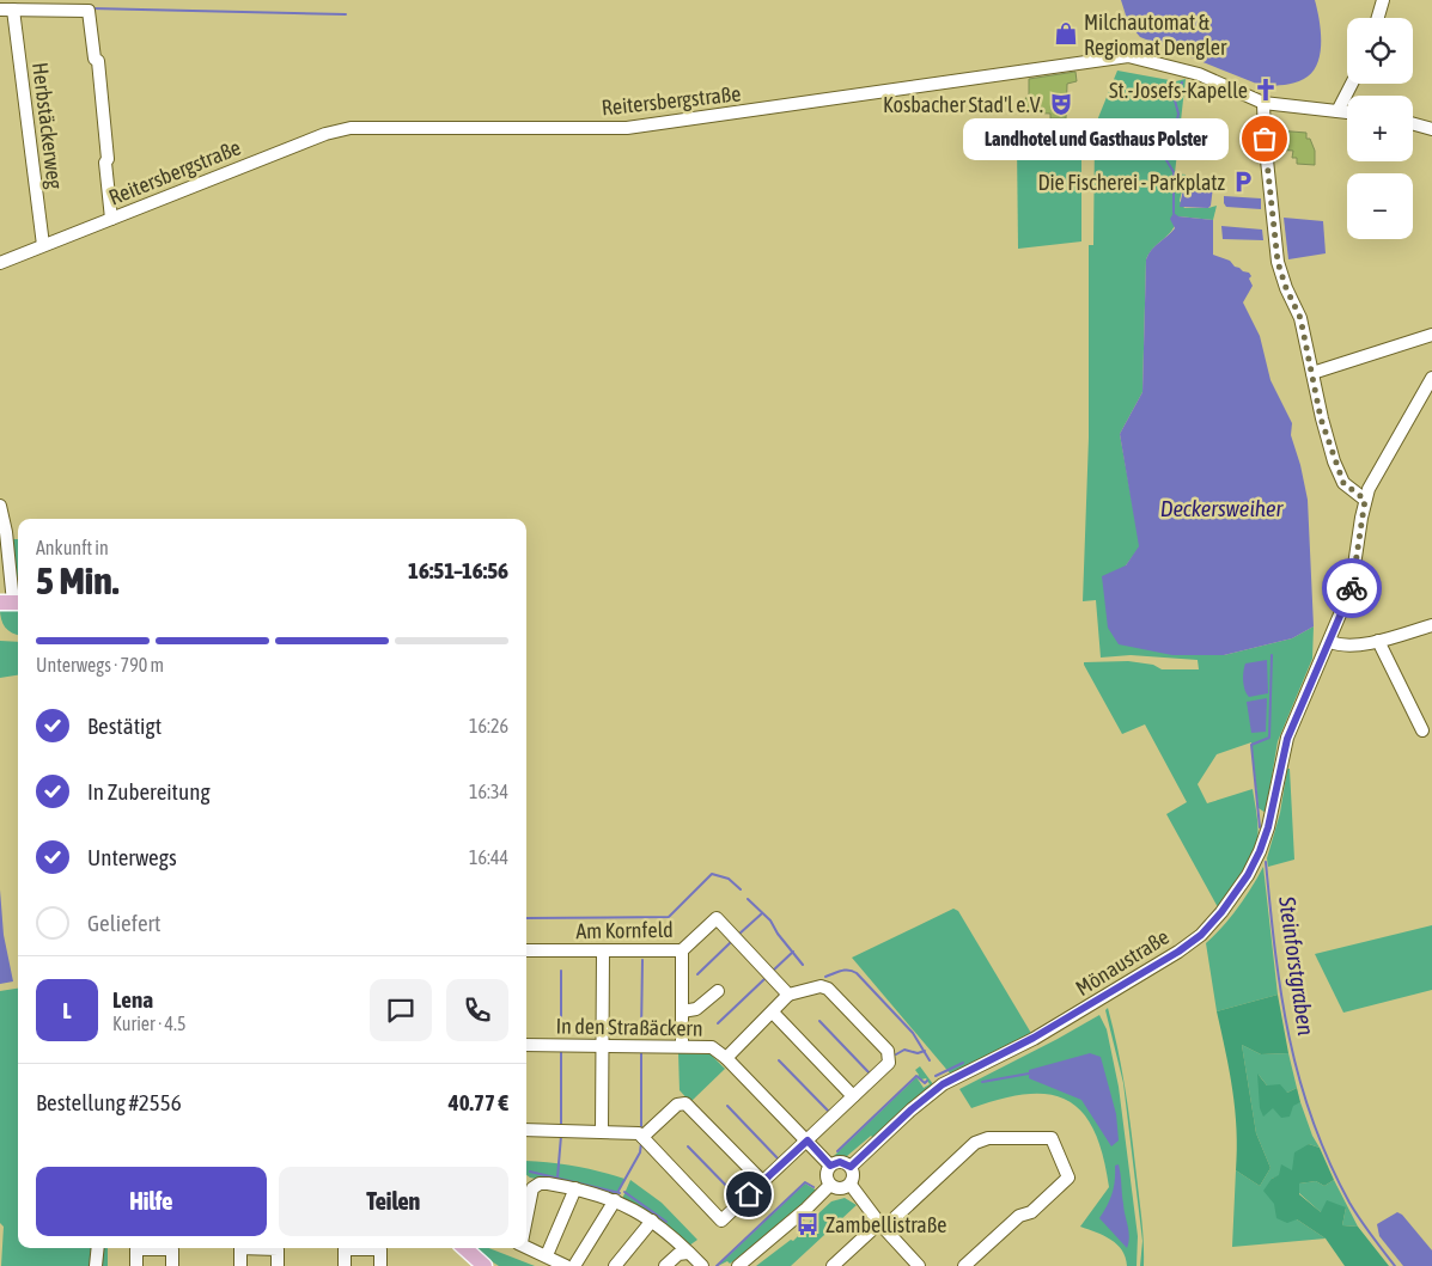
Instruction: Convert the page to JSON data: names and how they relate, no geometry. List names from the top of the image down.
{
  "streets": {
    "street": [
      "Reitersbergstraße",
      "Herbstäckerweg",
      "Am Kornfeld",
      "Mönaustraße",
      "In den Straßäckern"
    ]
  },
  "crossings": [
    ["Reitersbergstraße", "Herbstäckerweg"],
    ["Mönaustraße", "In den Straßäckern"]
  ],
  "water": ["Deckersweiher", "Steinforstgraben"],
  "places": {
    "shop": ["Milchautomat & Regiomat Dengler"],
    "church": ["St.-Josefs-Kapelle"],
    "theatre": ["Kosbacher Stad'l e.V."],
    "other": ["Landhotel und Gasthaus Polster"],
    "parking": ["Die Fischerei - Parkplatz"],
    "bus stop": ["Zambellistraße"]
  },
  "page": {
    "map_buttons": ["+", "−"],
    "bubble": "Landhotel und Gasthaus Polster",
    "heading": ["5 Min.", "Ankunft in", "16:51–16:56"],
    "panel": [
      "Lena",
      "Kurier · 4.5",
      "Bestellung #2556",
      "40.77 €"
    ],
    "bar": "Unterwegs · 790 m",
    "list": [
      ["Bestätigt", "16:26"],
      ["In Zubereitung", "16:34"],
      ["Unterwegs", "16:44"],
      "Geliefert"
    ],
    "round": "L",
    "buttons": ["Hilfe", "Teilen"]
  }
}
